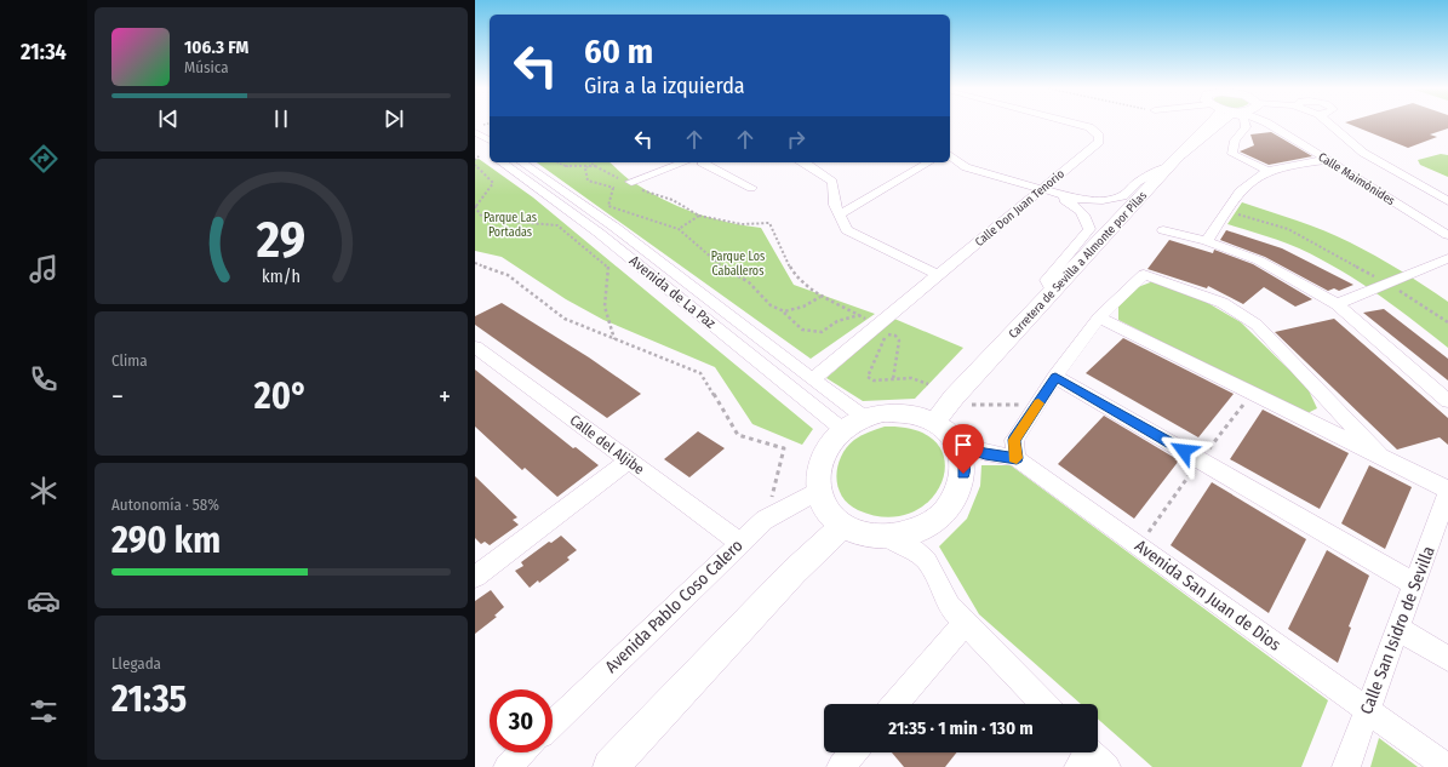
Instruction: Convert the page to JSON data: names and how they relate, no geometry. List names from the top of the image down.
{
  "streets": {
    "main road": ["Carretera de Sevilla a Almonte por Pilas"],
    "street": [
      "Calle Maimónides",
      "Calle Don Juan Tenorio",
      "Avenida de La Paz",
      "Calle del Aljibe",
      "Avenida San Juan de Dios",
      "Avenida Pablo Coso Calero",
      "Calle San Isidro de Sevilla"
    ]
  },
  "crossings": [
    ["Calle Don Juan Tenorio", "Avenida de La Paz"],
    ["Carretera de Sevilla a Almonte por Pilas", "Avenida de La Paz"],
    ["Carretera de Sevilla a Almonte por Pilas", "Avenida San Juan de Dios"],
    ["Carretera de Sevilla a Almonte por Pilas", "Avenida Pablo Coso Calero"],
    ["Avenida de La Paz", "Avenida San Juan de Dios"],
    ["Avenida de La Paz", "Avenida Pablo Coso Calero"],
    ["Calle del Aljibe", "Avenida Pablo Coso Calero"],
    ["Avenida San Juan de Dios", "Avenida Pablo Coso Calero"],
    ["Avenida San Juan de Dios", "Calle San Isidro de Sevilla"]
  ],
  "parks": ["Parque Las Portadas", "Parque Los Caballeros"],
  "page": {
    "tabs": "21:34",
    "turn": ["60 m", "Gira a la izquierda"],
    "song": ["106.3 FM", "Música"],
    "tile": [
      "Clima",
      ["Autonomía · 58%", "290 km"],
      ["Llegada", "21:35"]
    ],
    "heat": ["−", "20°", "+"],
    "limit": "30",
    "trip": "21:35 · 1 min · 130 m",
    "gauge": ["29", "km/h"]
  }
}
